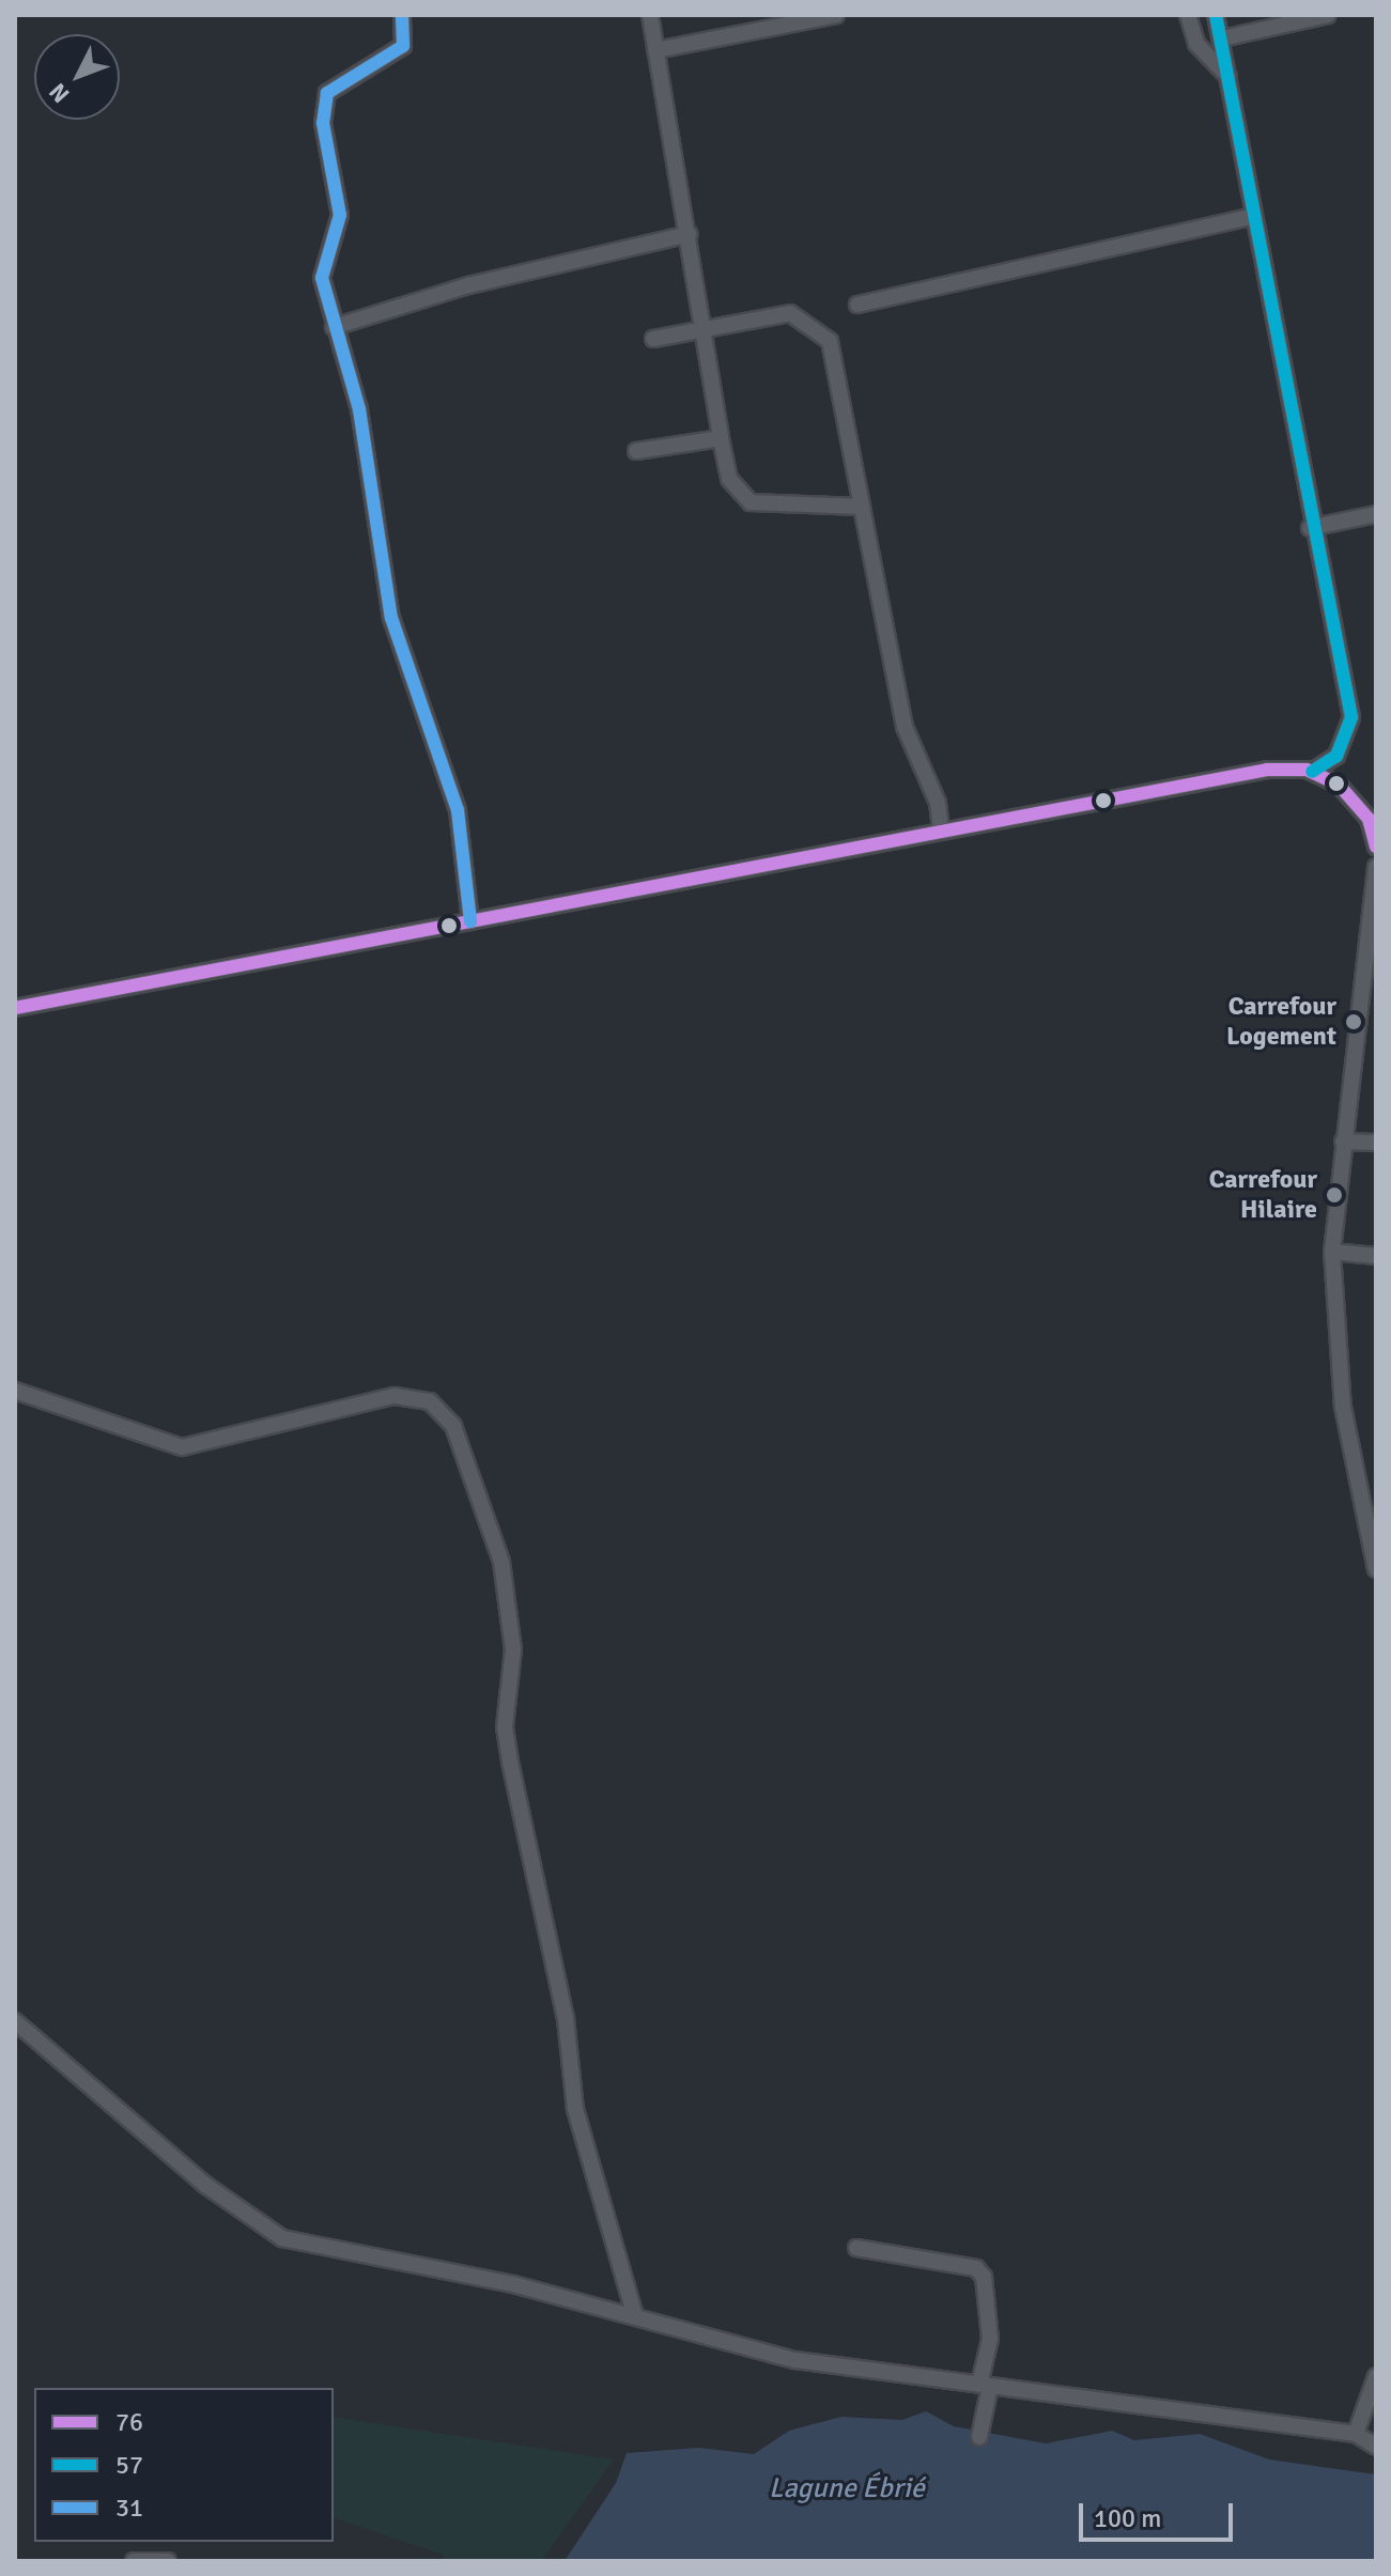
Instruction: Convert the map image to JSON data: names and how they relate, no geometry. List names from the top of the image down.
{
  "water": ["Lagune Ébrié"],
  "places": ["Carrefour Logement", "Carrefour Hilaire"],
  "lines": ["transit line 57", "transit line 31", "transit line 76"],
  "legend": ["76", "57", "31"],
  "scale_bar": "100 m",
  "north": "bottom left"
}
